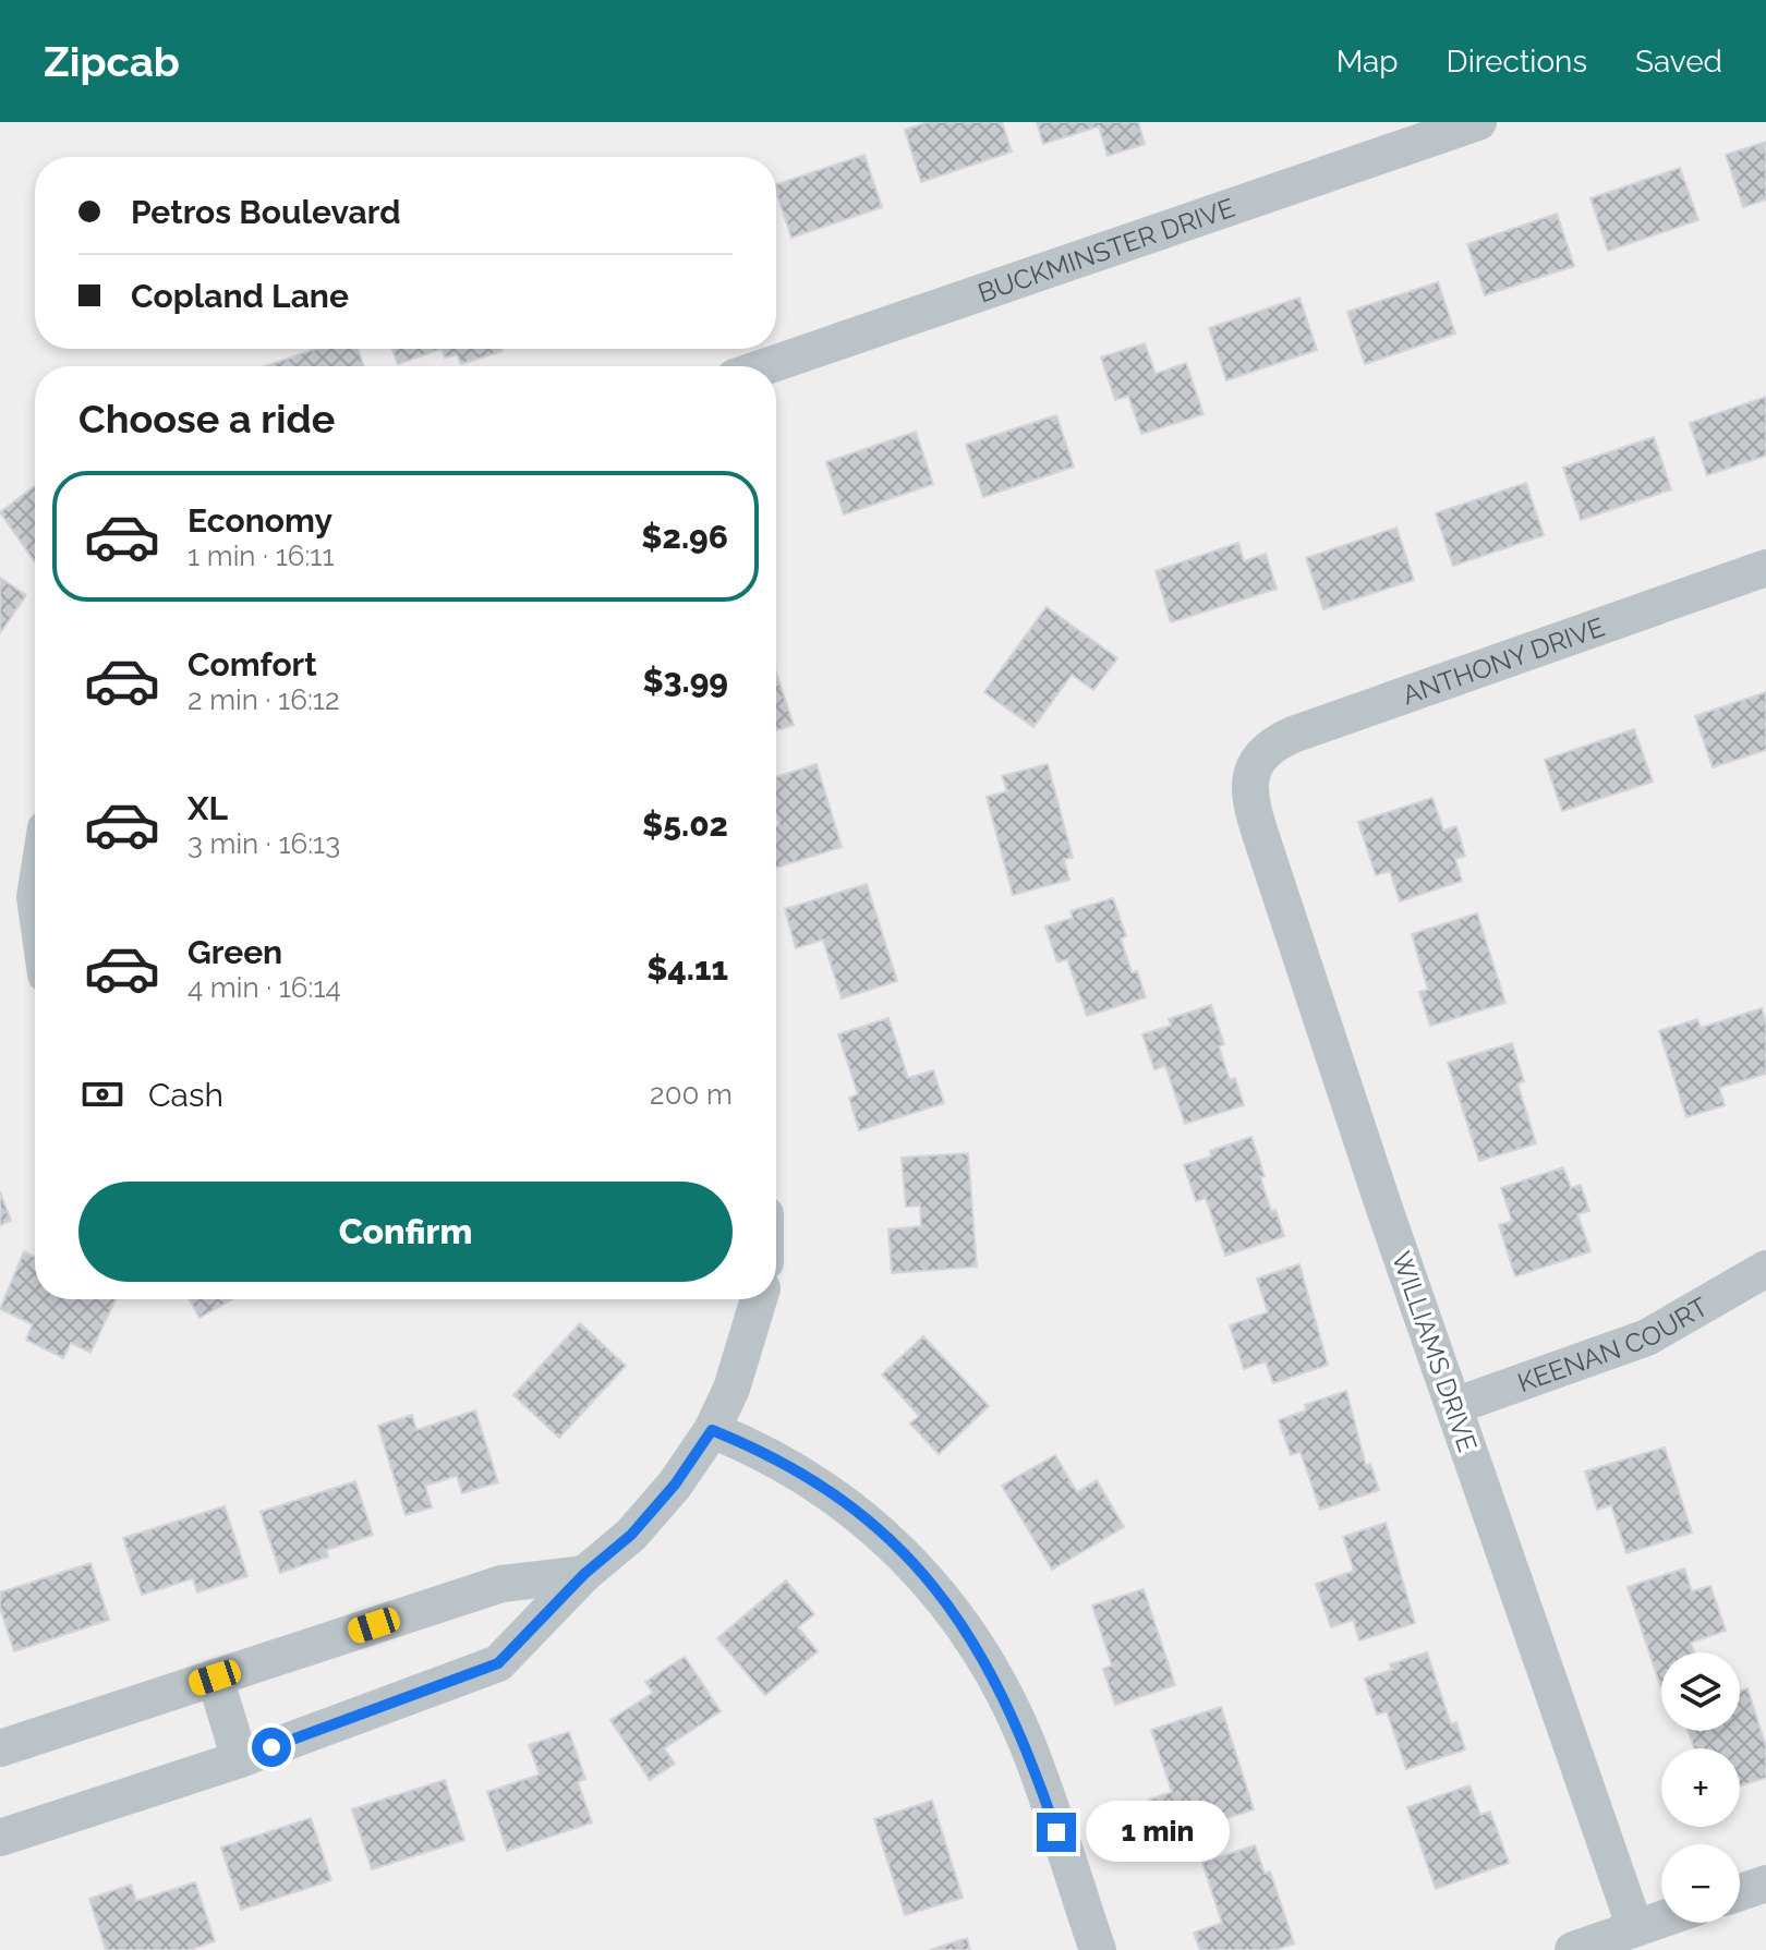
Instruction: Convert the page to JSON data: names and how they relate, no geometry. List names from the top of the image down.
{
  "streets": {
    "street": [
      "BUCKMINSTER DRIVE",
      "ANTHONY DRIVE",
      "KEENAN COURT",
      "WILLIAMS DRIVE"
    ]
  },
  "crossings": [
    ["ANTHONY DRIVE", "WILLIAMS DRIVE"],
    ["KEENAN COURT", "WILLIAMS DRIVE"]
  ],
  "page": {
    "header": "Zipcab",
    "nav": ["Map", "Directions", "Saved"],
    "banner": ["Petros Boulevard", "Copland Lane"],
    "heading": "Choose a ride",
    "list": [
      {
        "name": "Economy",
        "note": "1 min · 16:11",
        "value": "$2.96"
      },
      {
        "name": "Comfort",
        "note": "2 min · 16:12",
        "value": "$3.99"
      },
      {
        "name": "XL",
        "note": "3 min · 16:13",
        "value": "$5.02"
      },
      {
        "name": "Green",
        "note": "4 min · 16:14",
        "value": "$4.11"
      }
    ],
    "pay": ["Cash", "200 m"],
    "buttons": "Confirm",
    "map_buttons": ["+", "−"],
    "bubble": "1 min"
  }
}
